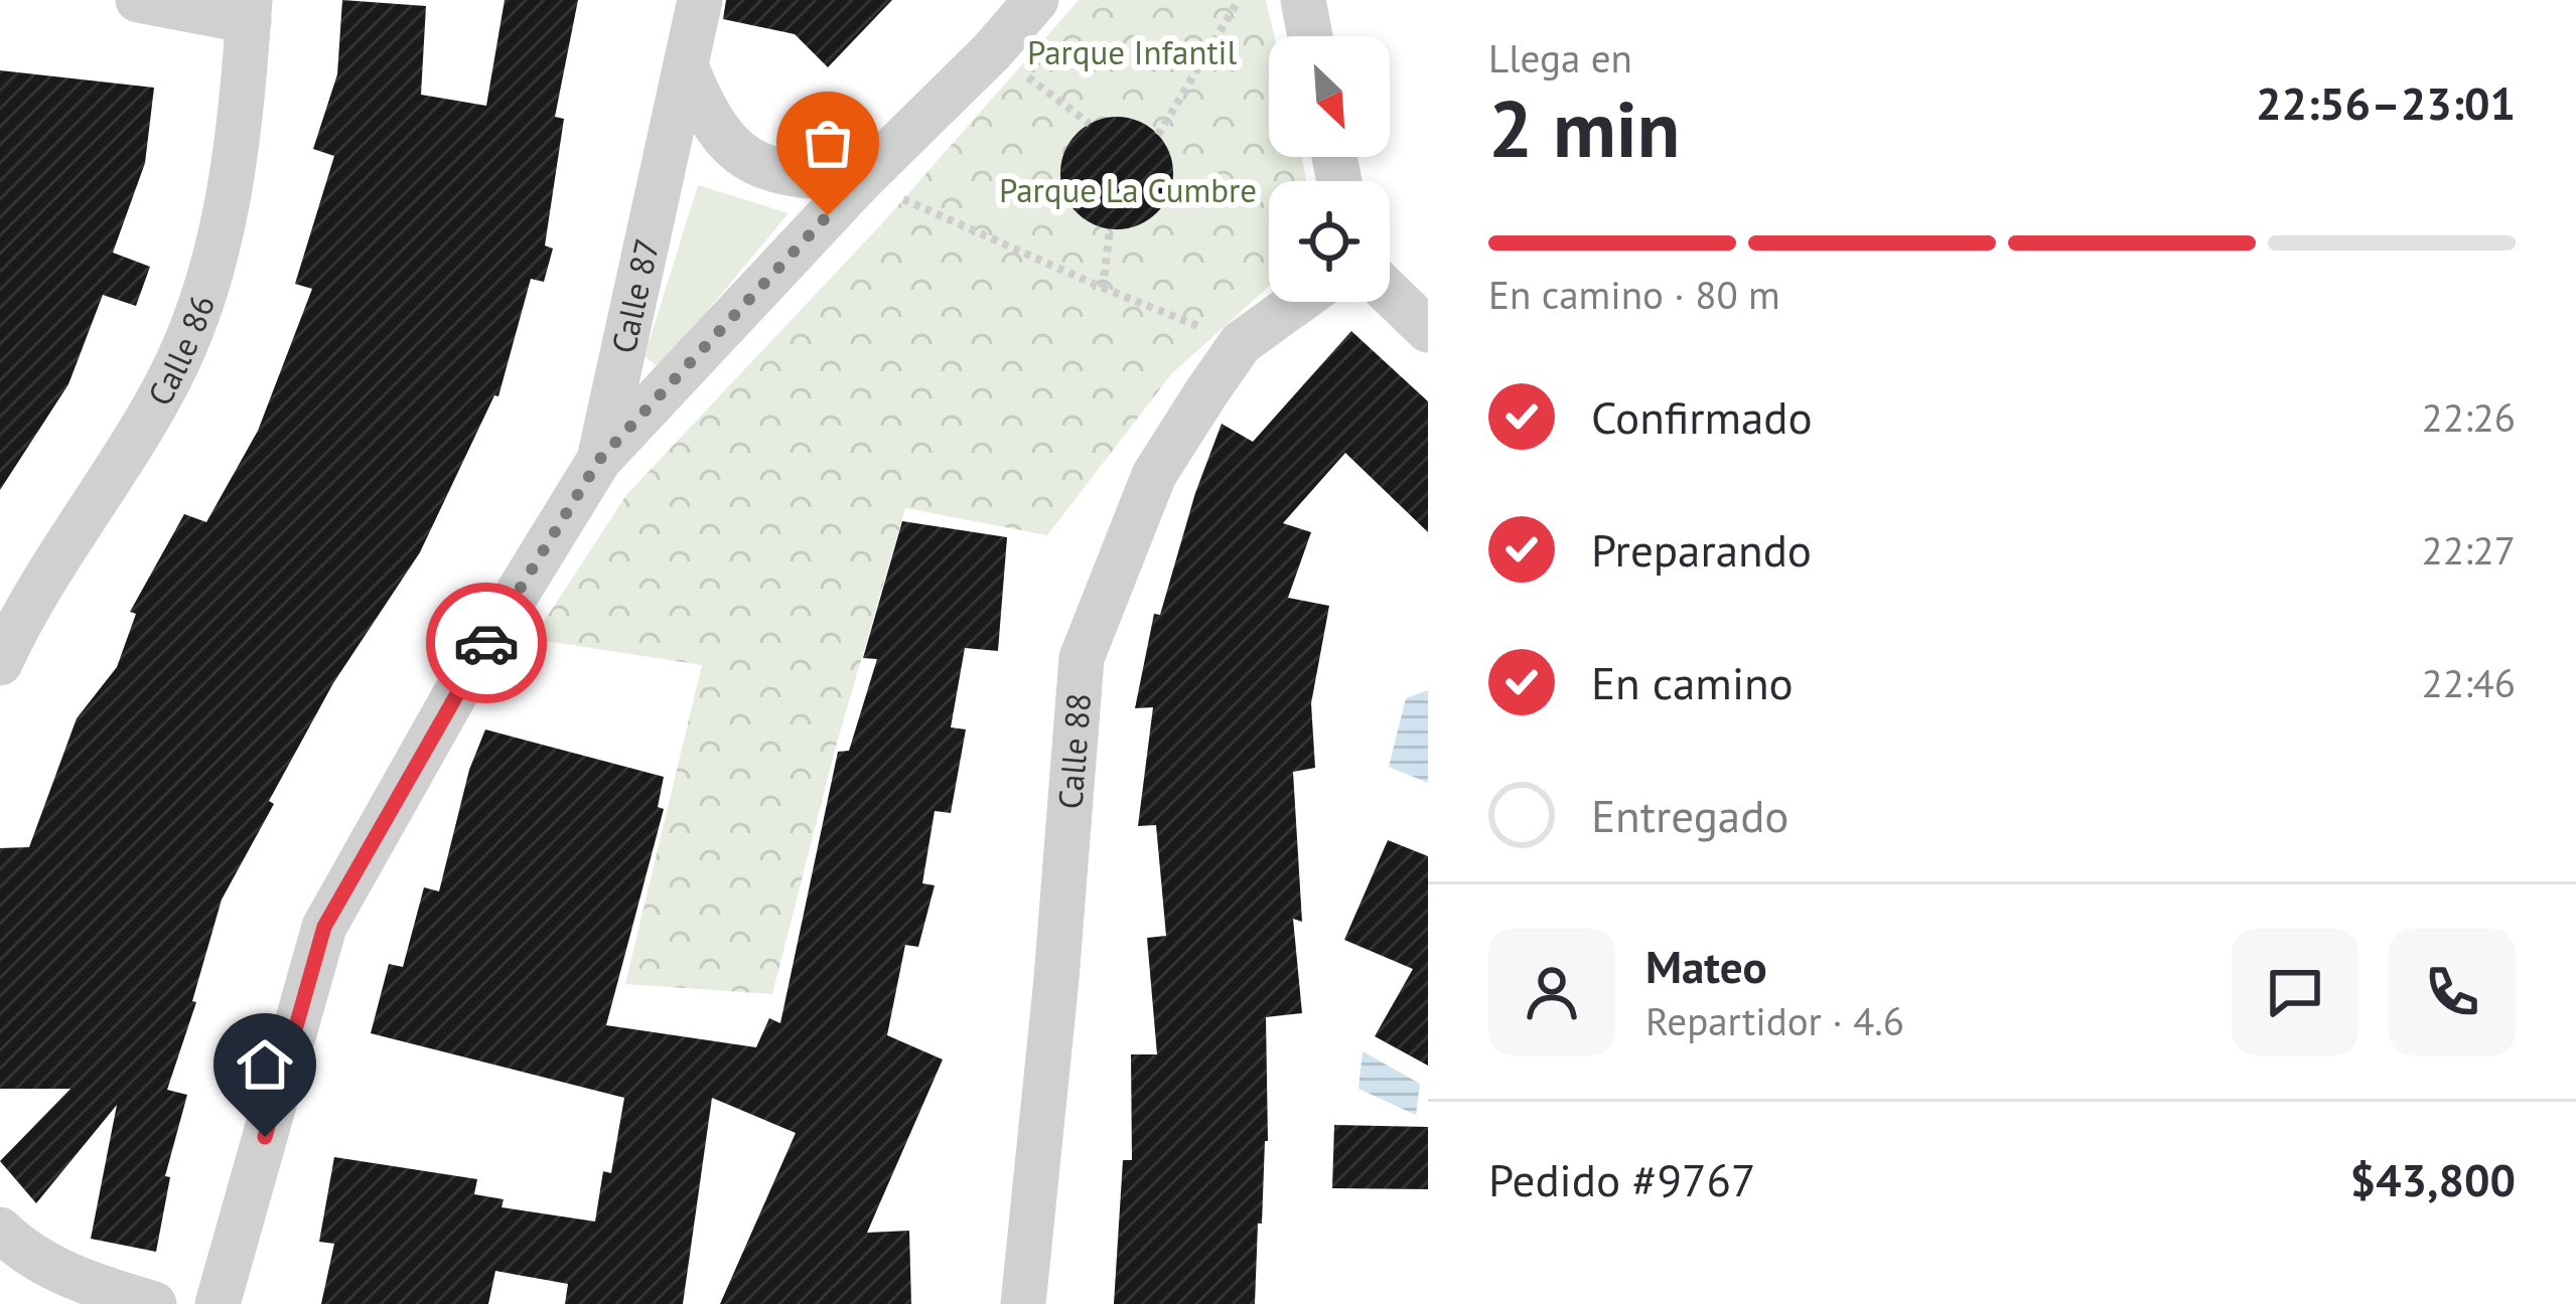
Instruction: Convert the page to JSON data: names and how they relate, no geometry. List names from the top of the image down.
{
  "streets": {
    "street": ["Calle 87", "Calle 86", "Calle 88"]
  },
  "parks": ["Parque Infantil", "Parque La Cumbre"],
  "north": "bottom right",
  "page": {
    "heading": ["2 min", "Llega en", "22:56–23:01"],
    "panel": [
      "Mateo",
      "Repartidor · 4.6",
      "Pedido #9767",
      "$43,800"
    ],
    "bar": "En camino · 80 m",
    "list": [
      ["Confirmado", "22:26"],
      ["Preparando", "22:27"],
      ["En camino", "22:46"],
      "Entregado"
    ]
  }
}
